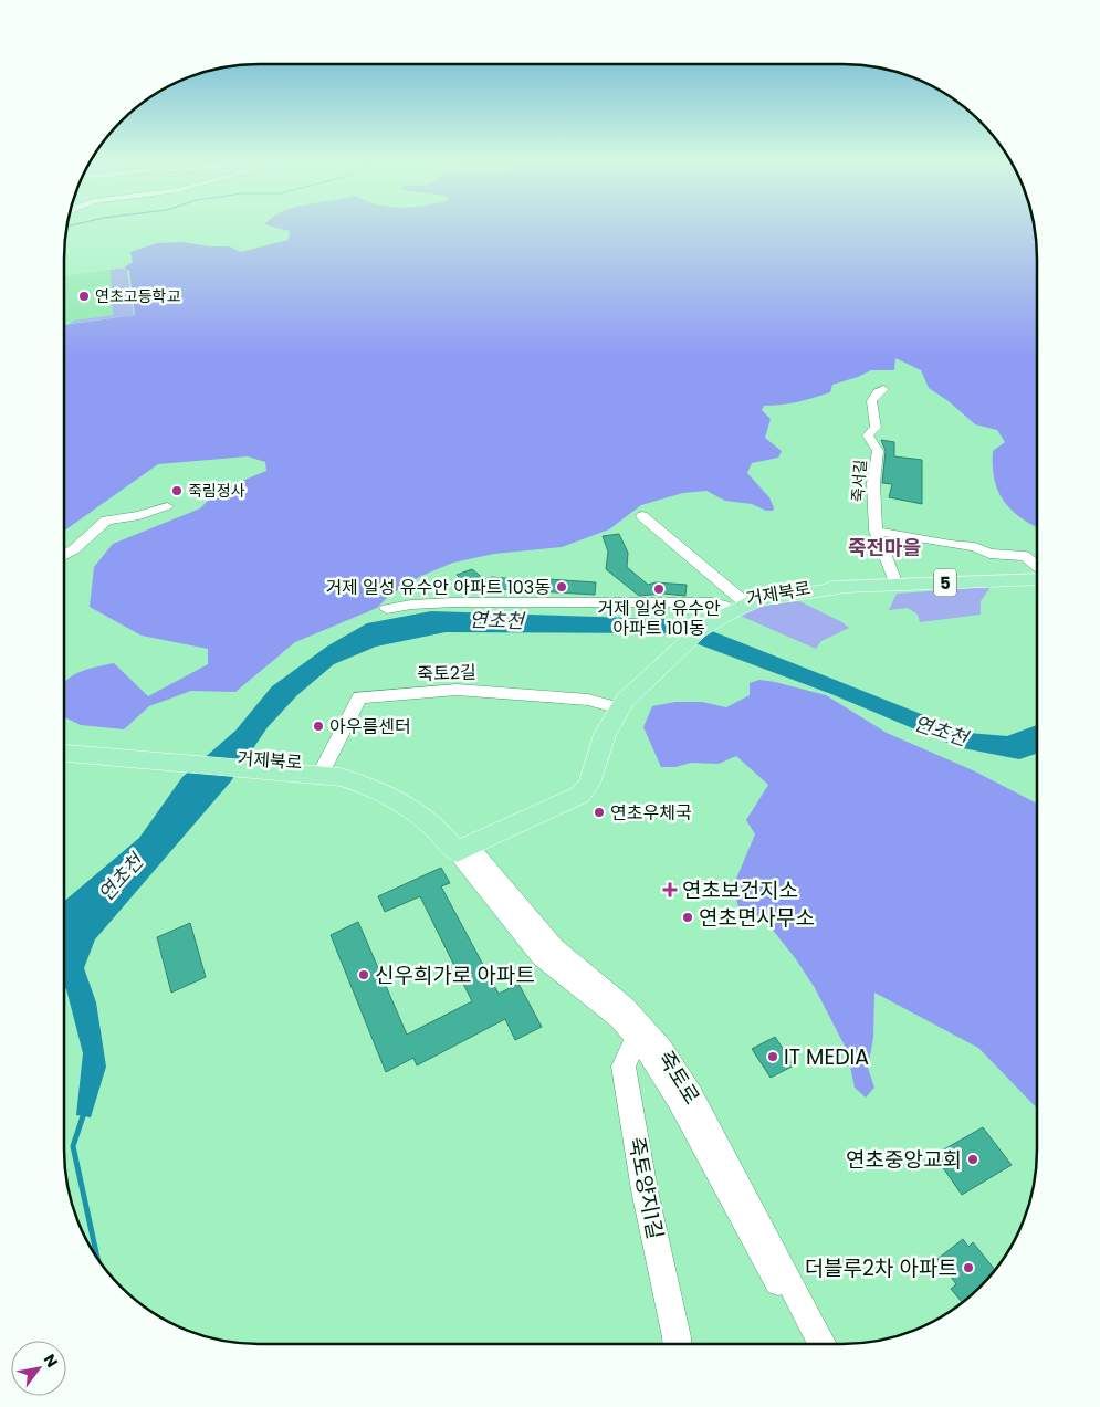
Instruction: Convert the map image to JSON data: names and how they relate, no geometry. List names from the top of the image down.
{
  "streets": {
    "main road": ["5", "거제북로"],
    "street": [
      "죽서길",
      "죽토2길",
      "죽토로",
      "죽토양지1길"
    ]
  },
  "crossings": [
    ["죽서길", "거제북로"],
    ["거제북로", "죽토2길"],
    ["거제북로", "죽토로"],
    ["죽토로", "죽토양지1길"]
  ],
  "districts": ["죽전마을"],
  "water": ["연초천"],
  "places": {
    "other": [
      "연초고등학교",
      "죽림정사",
      "거제 일성 유수안 아파트 103동",
      "거제 일성 유수안 아파트 101동",
      "아우름센터",
      "연초우체국",
      "연초면사무소",
      "신우희가로 아파트",
      "IT MEDIA",
      "연초중앙교회",
      "더블루2차 아파트"
    ],
    "health": ["연초보건지소"]
  },
  "north": "top right"
}
